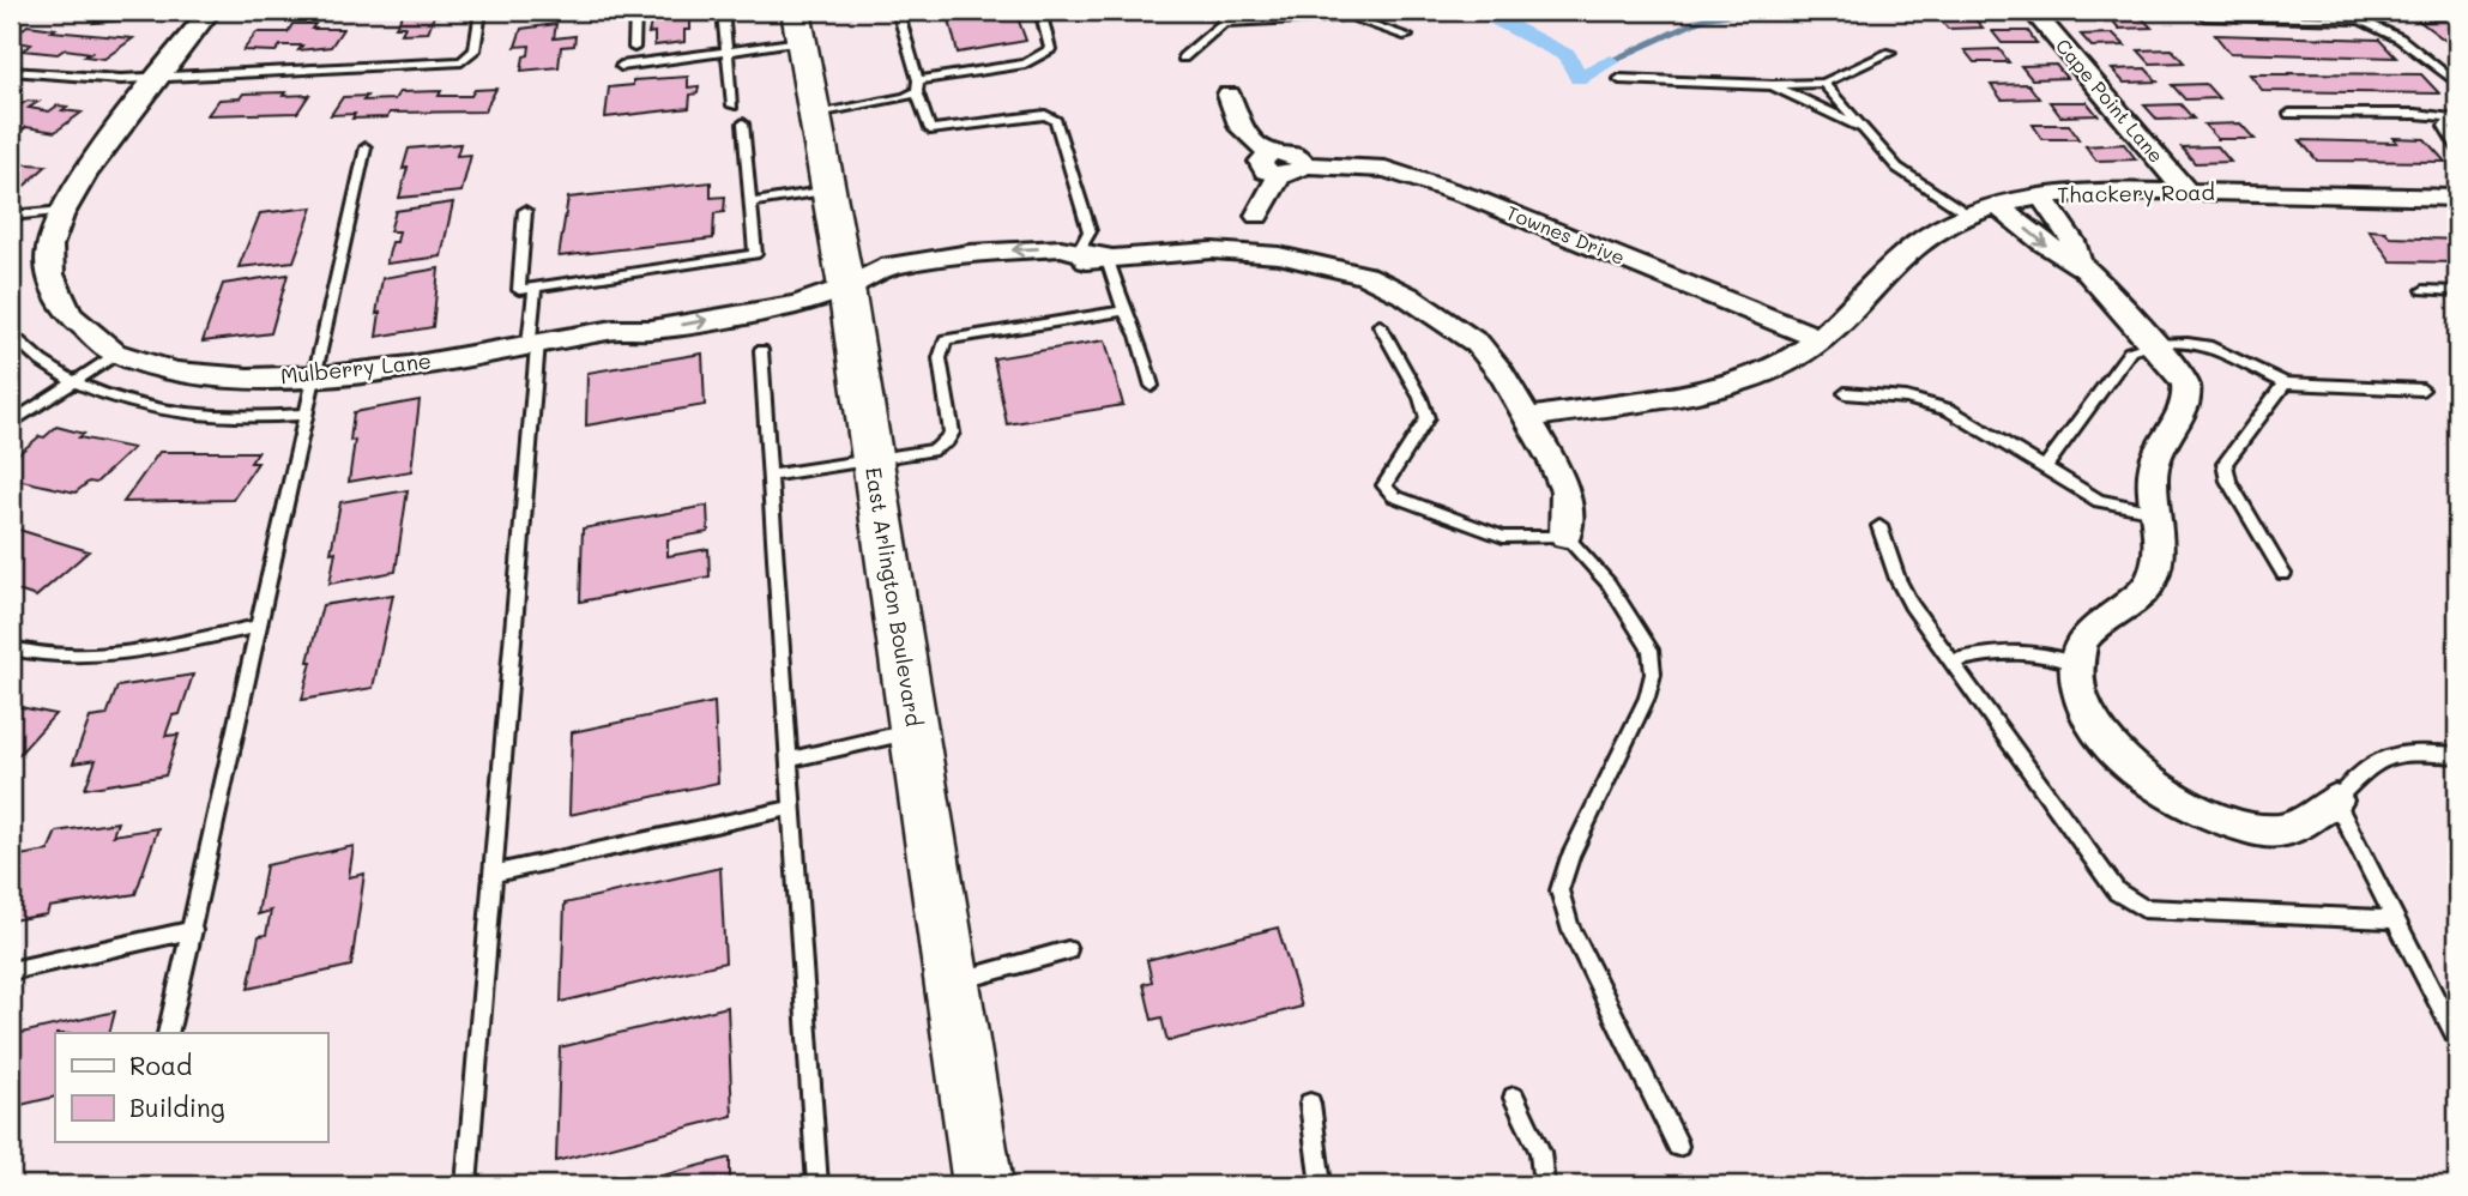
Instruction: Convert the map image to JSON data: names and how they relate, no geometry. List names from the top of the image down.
{
  "streets": {
    "main road": ["East Arlington Boulevard"],
    "street": [
      "Cape Point Lane",
      "Thackery Road",
      "Townes Drive",
      "Mulberry Lane"
    ]
  },
  "crossings": [
    ["Cape Point Lane", "Thackery Road"],
    ["Thackery Road", "Townes Drive"],
    ["Thackery Road", "Mulberry Lane"],
    ["Mulberry Lane", "East Arlington Boulevard"]
  ],
  "legend": ["Road", "Building"]
}
